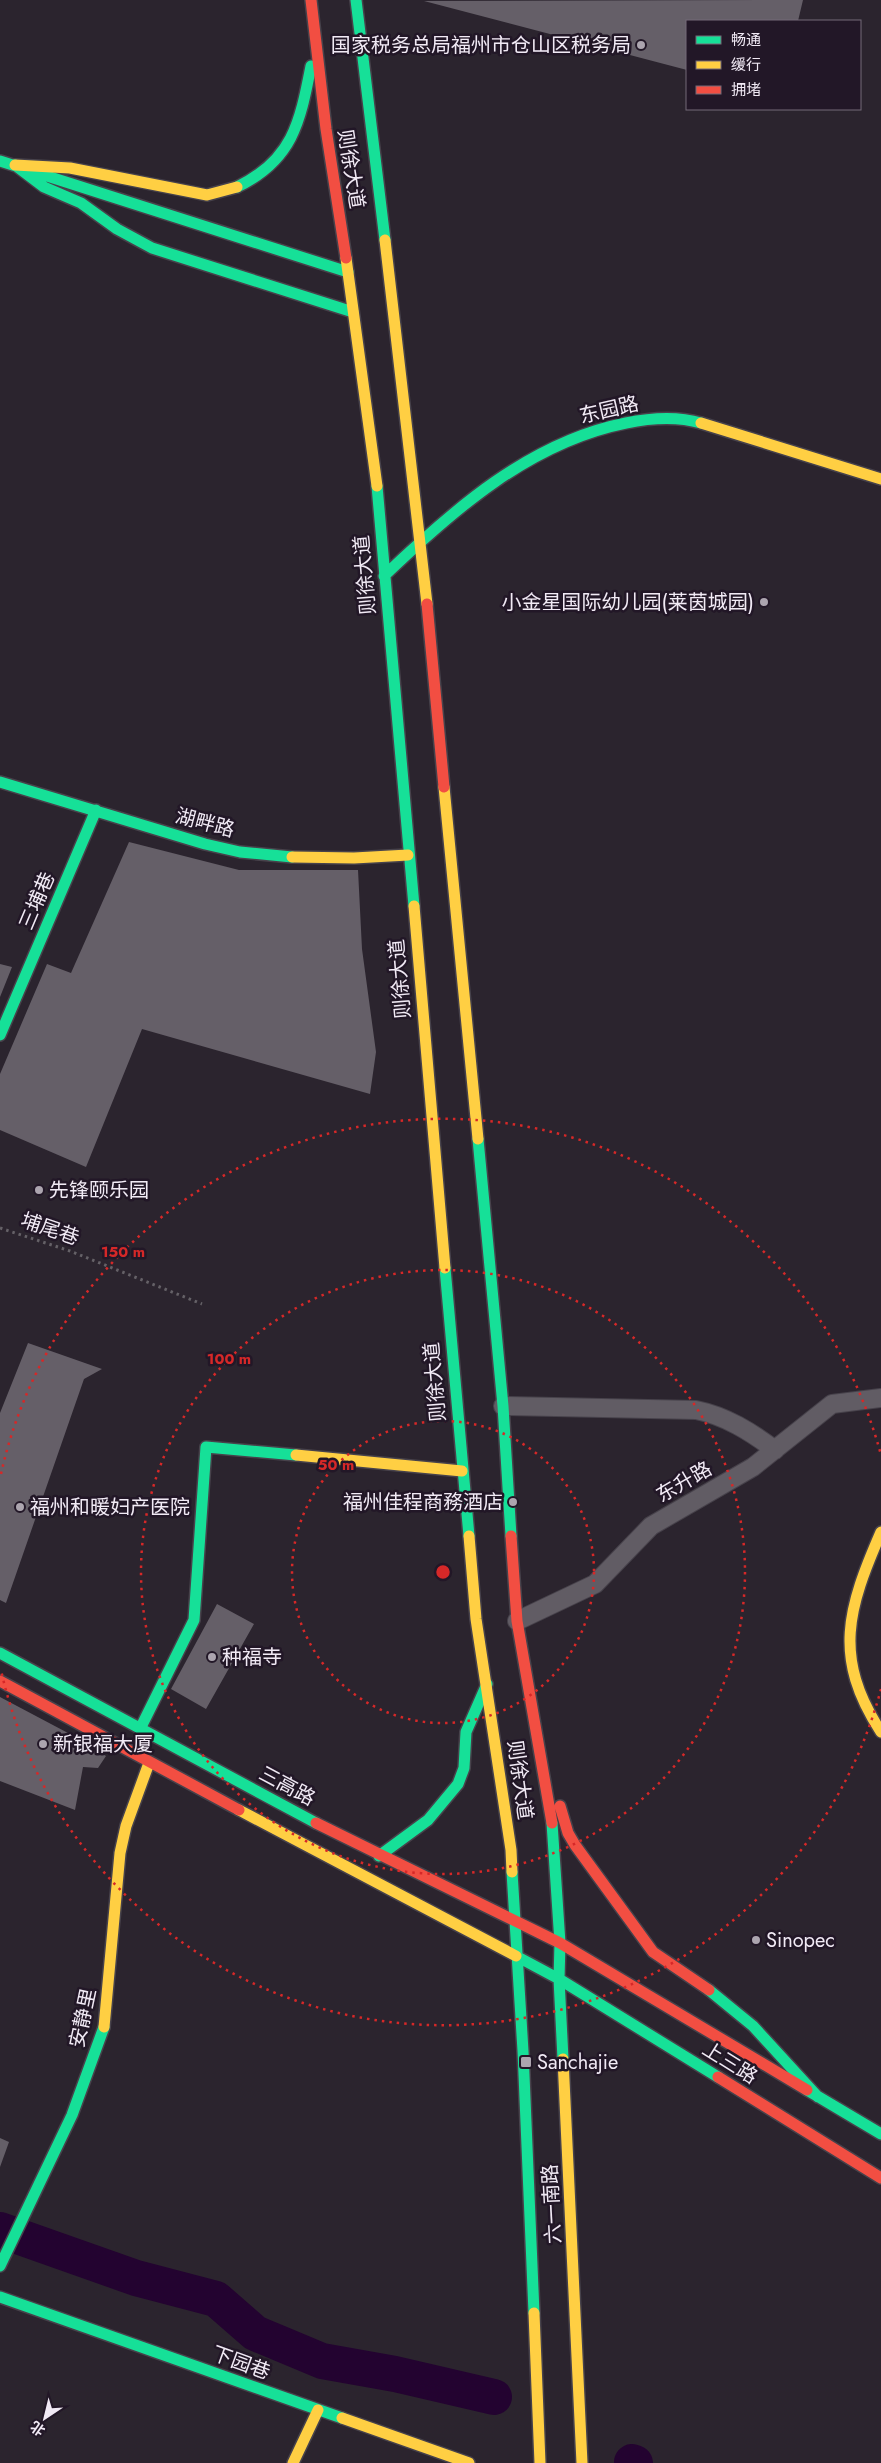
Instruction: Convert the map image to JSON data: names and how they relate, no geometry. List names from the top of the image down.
{
  "streets": {
    "main road": [
      "则徐大道",
      "东园路",
      "湖畔路",
      "三埔巷",
      "三高路",
      "安静里",
      "上三路",
      "六一南路",
      "下园巷"
    ],
    "street": ["东升路"],
    "path": ["埔尾巷"]
  },
  "crossings": [
    ["则徐大道", "东园路"],
    ["则徐大道", "湖畔路"],
    ["则徐大道", "东升路"],
    ["则徐大道", "三高路"],
    ["则徐大道", "上三路"],
    ["则徐大道", "六一南路"],
    ["湖畔路", "三埔巷"],
    ["三高路", "上三路"],
    ["三高路", "六一南路"],
    ["上三路", "六一南路"]
  ],
  "places": {
    "other": [
      "国家税务总局福州市仓山区税务局",
      "小金星国际幼儿园(莱茵城园)",
      "先锋颐乐园",
      "福州佳程商務酒店",
      "福州和暖妇产医院",
      "种福寺",
      "新银福大厦",
      "Sinopec"
    ],
    "transit": ["Sanchajie"]
  },
  "legend": ["畅通", "缓行", "拥堵"],
  "north": "bottom left",
  "rings": ["150 m", "100 m", "50 m"]
}
